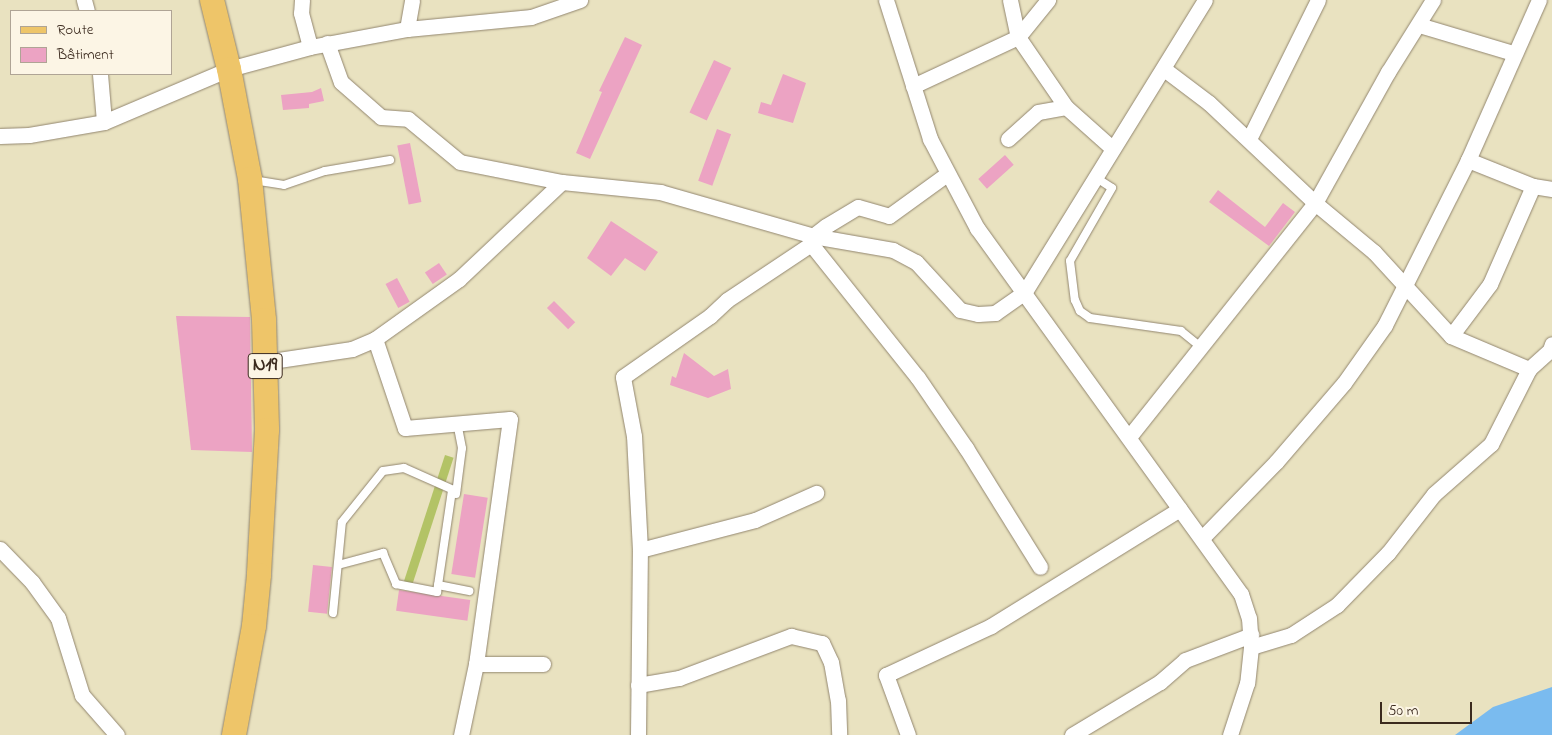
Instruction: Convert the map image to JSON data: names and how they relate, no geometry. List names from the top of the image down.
{
  "streets": {
    "main road": ["N19"]
  },
  "legend": ["Route", "Bâtiment"],
  "scale_bar": "50 m"
}
